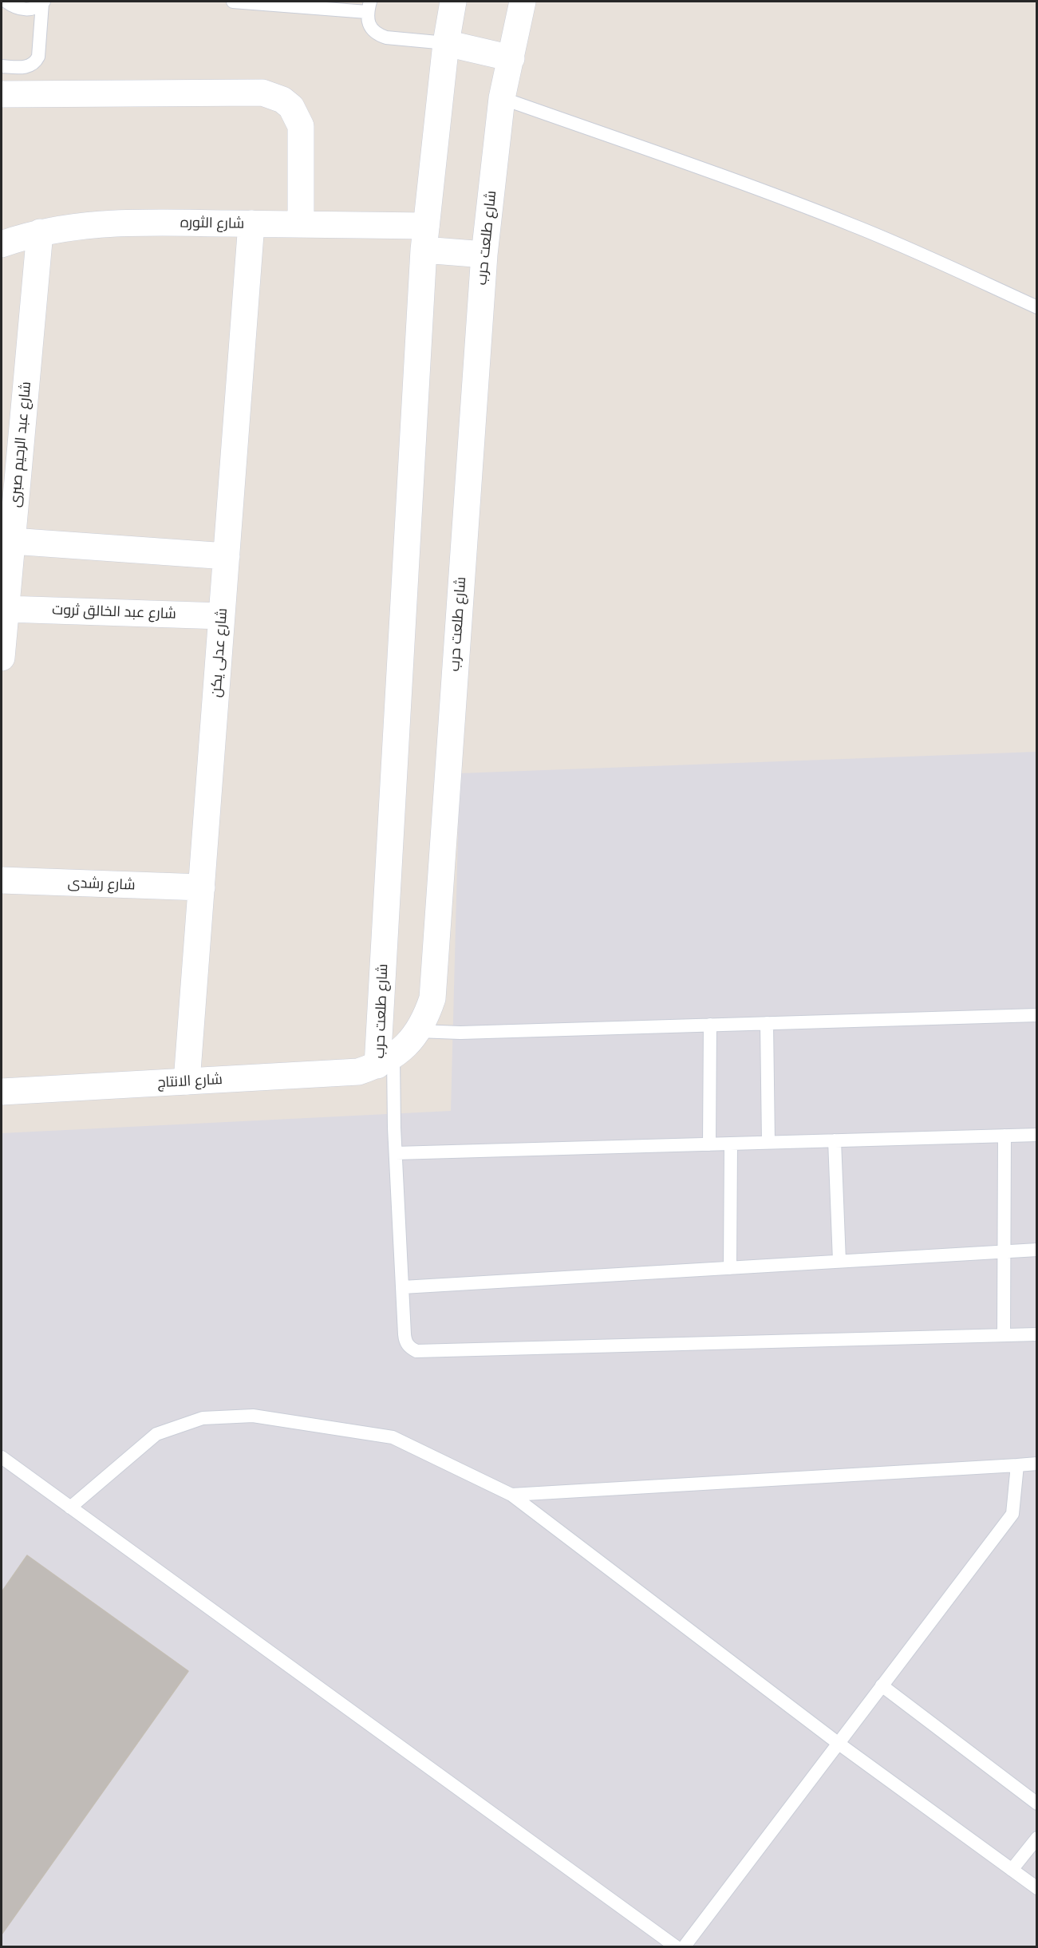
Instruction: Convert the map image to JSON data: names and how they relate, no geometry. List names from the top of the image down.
{
  "streets": {
    "street": [
      "شارع الثوره",
      "شارع طلعت حرب",
      "شارع عبد الرحيم صبرى",
      "شارع عبد الخالق ثروت",
      "شارع عدلى يكن",
      "شارع رشدى",
      "شارع الانتاج"
    ]
  },
  "crossings": [
    ["شارع الثوره", "شارع طلعت حرب"],
    ["شارع الثوره", "شارع عبد الرحيم صبرى"],
    ["شارع الثوره", "شارع عدلى يكن"],
    ["شارع طلعت حرب", "شارع الانتاج"],
    ["شارع عبد الرحيم صبرى", "شارع عبد الخالق ثروت"],
    ["شارع عبد الخالق ثروت", "شارع عدلى يكن"],
    ["شارع عدلى يكن", "شارع رشدى"],
    ["شارع عدلى يكن", "شارع الانتاج"]
  ]
}
